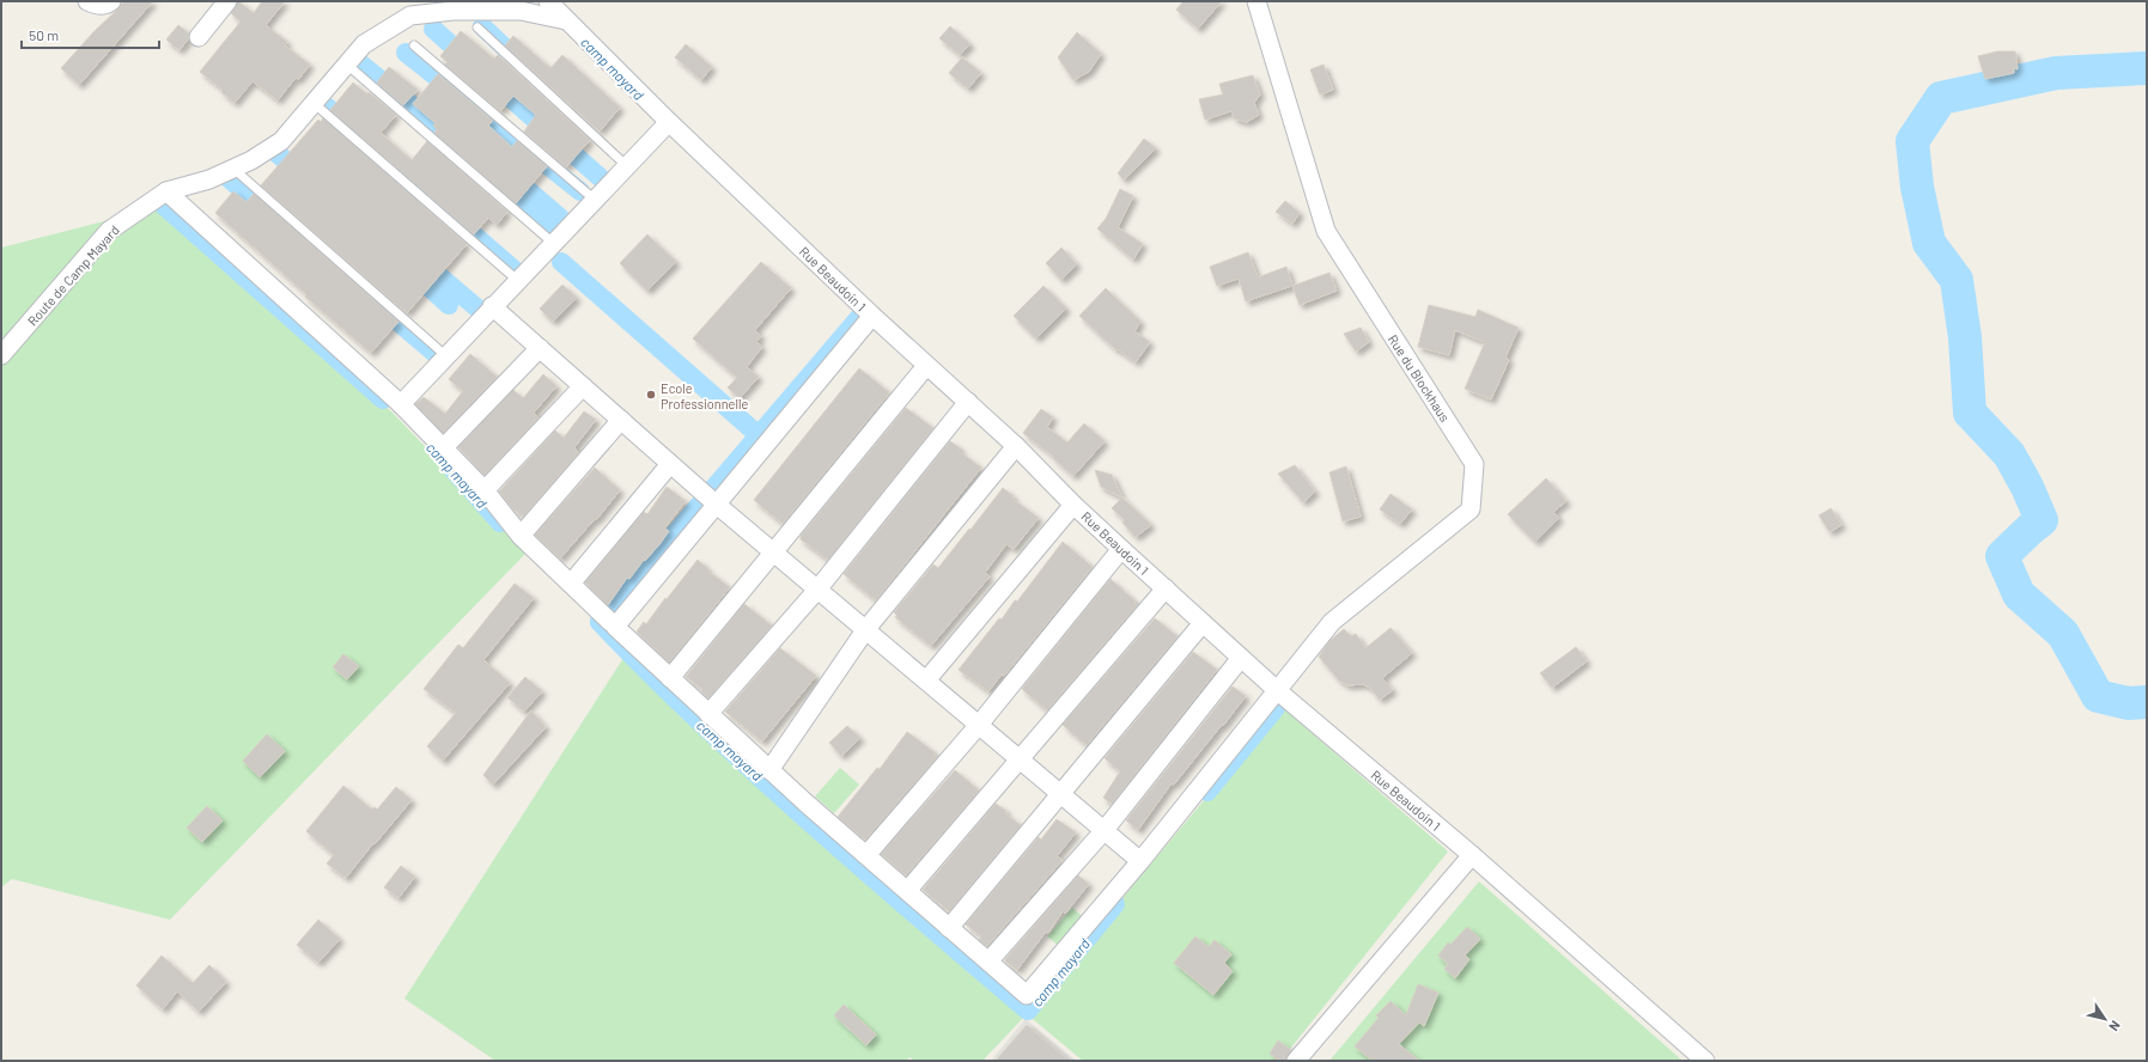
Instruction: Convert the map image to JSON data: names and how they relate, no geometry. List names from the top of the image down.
{
  "streets": {
    "street": ["Route de Camp Mayard", "Rue Beaudoin 1", "Rue du Blockhaus"]
  },
  "crossings": [
    ["Route de Camp Mayard", "Rue Beaudoin 1"],
    ["Rue Beaudoin 1", "Rue du Blockhaus"]
  ],
  "water": ["camp mayard"],
  "places": ["Ecole Professionnelle"],
  "scale_bar": "50 m",
  "north": "bottom right"
}
